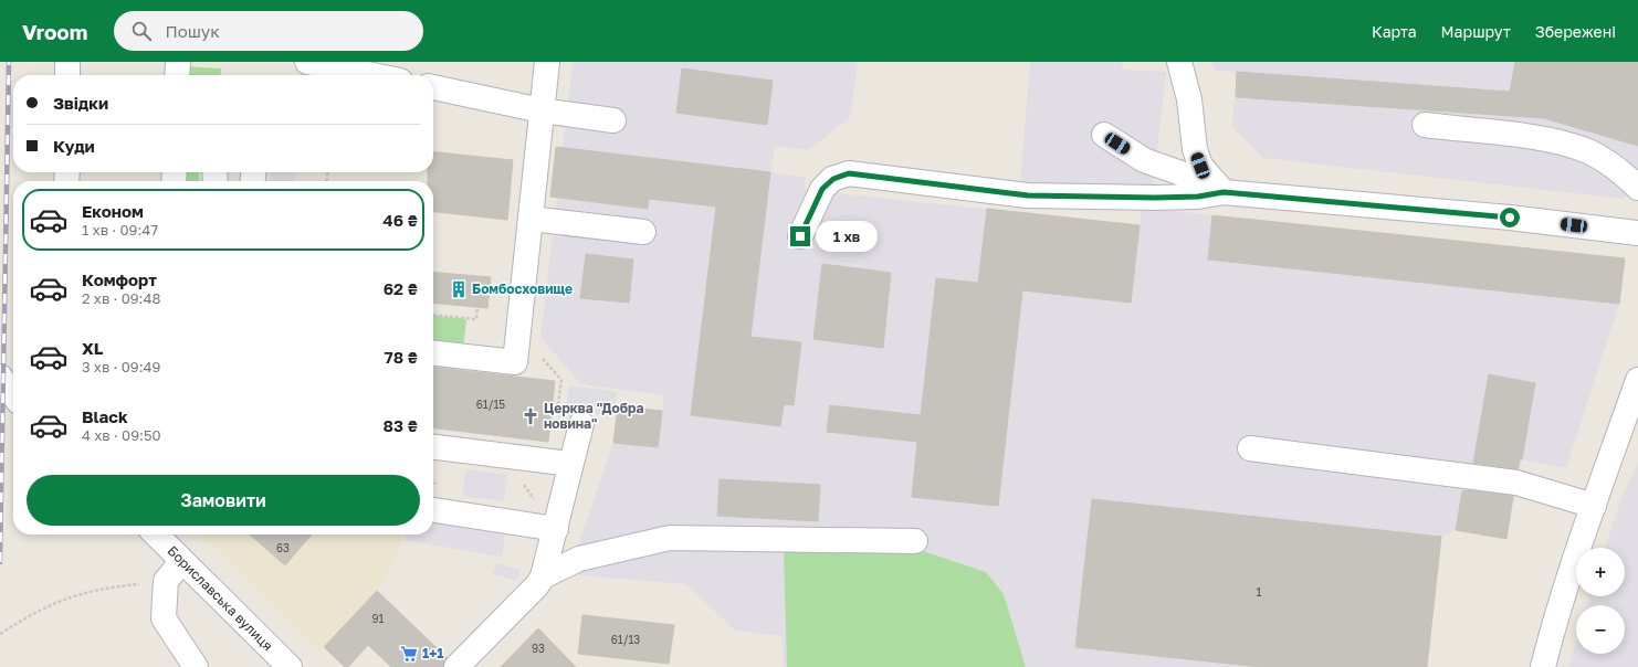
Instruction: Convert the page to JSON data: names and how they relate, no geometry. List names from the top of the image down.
{
  "streets": {
    "street": ["Бориславська вулиця"]
  },
  "places": {
    "building": ["Бомбосховище"],
    "church": ["Церква \"Добра новина\""],
    "supermarket": ["1+1"]
  },
  "house_numbers": [
    "61/15",
    "63",
    "1",
    "91",
    "61/13",
    "93"
  ],
  "page": {
    "header": "Vroom",
    "search": "Пошук",
    "nav": ["Карта", "Маршрут", "Збережені"],
    "banner": ["Звідки", "Куди"],
    "list": [
      {
        "name": "Економ",
        "note": "1 хв · 09:47",
        "value": "46 ₴"
      },
      {
        "name": "Комфорт",
        "note": "2 хв · 09:48",
        "value": "62 ₴"
      },
      {
        "name": "XL",
        "note": "3 хв · 09:49",
        "value": "78 ₴"
      },
      {
        "name": "Black",
        "note": "4 хв · 09:50",
        "value": "83 ₴"
      }
    ],
    "bubble": "1 хв",
    "buttons": "Замовити",
    "map_buttons": ["+", "−"]
  }
}
